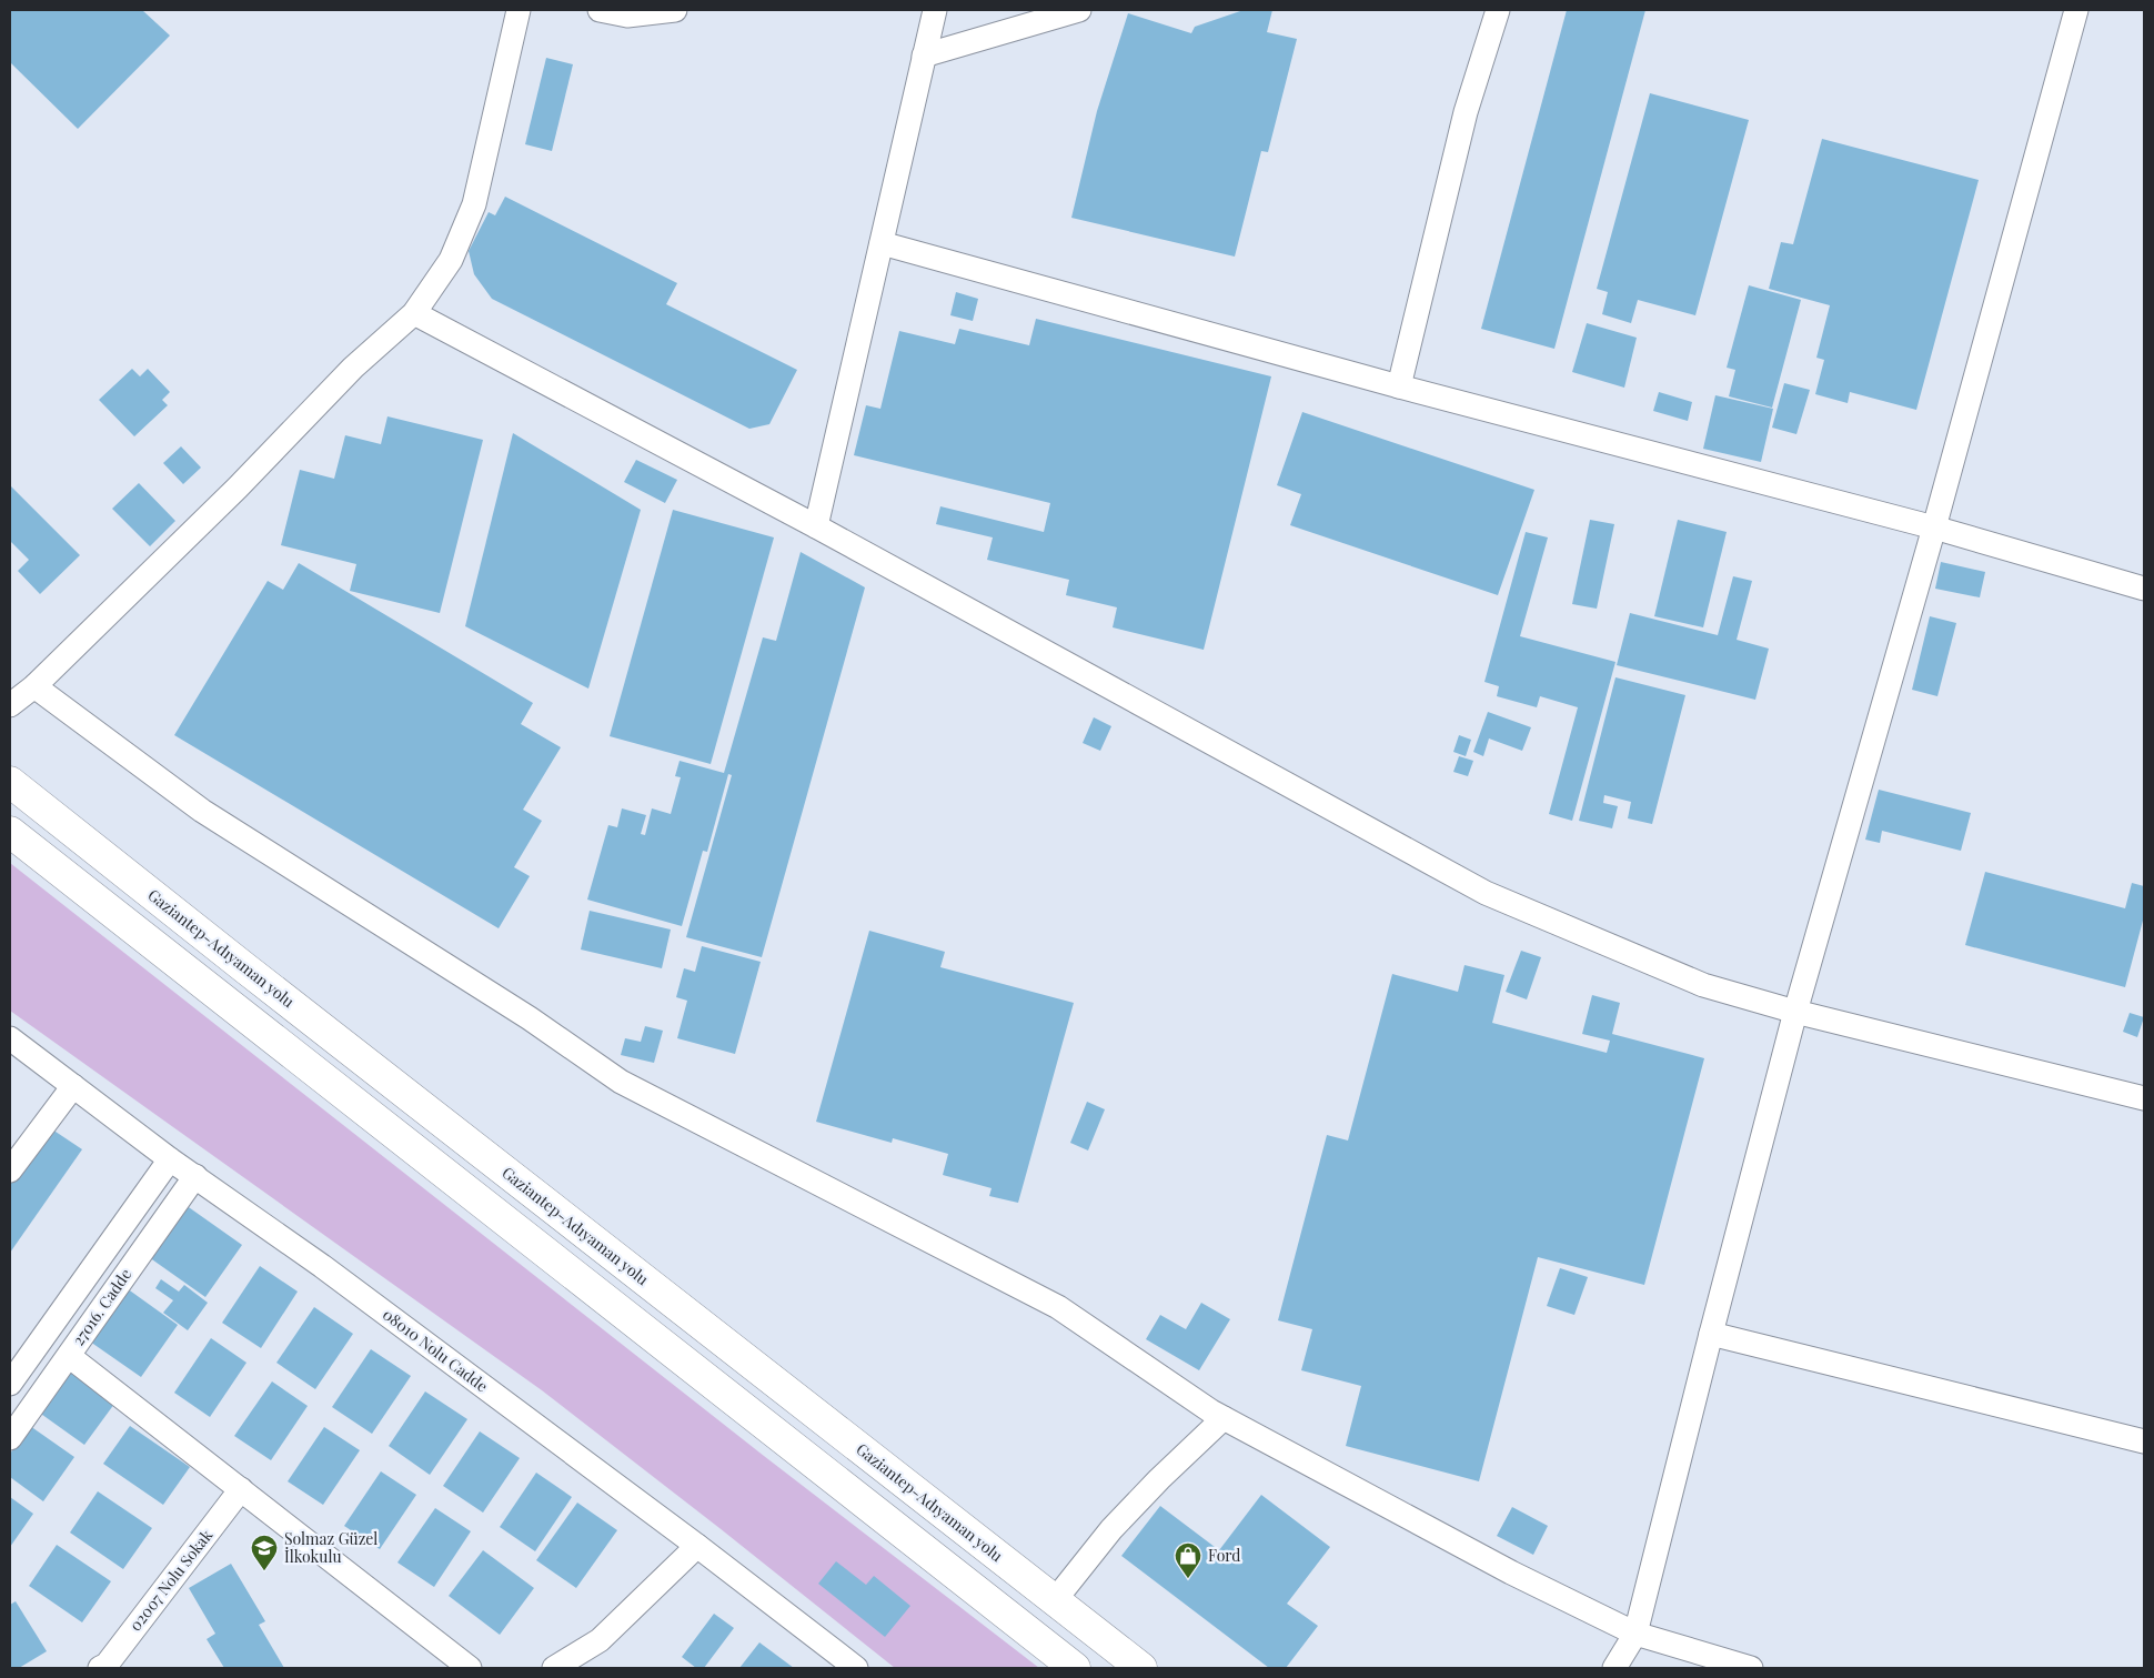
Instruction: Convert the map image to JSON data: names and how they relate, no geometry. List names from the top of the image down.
{
  "streets": {
    "highway": ["Gaziantep-Adıyaman yolu"],
    "street": ["27016. Cadde", "08010 Nolu Cadde", "02007 Nolu Sokak"]
  },
  "crossings": [
    ["27016. Cadde", "08010 Nolu Cadde"]
  ],
  "places": {
    "school or university": ["Solmaz Güzel İlkokulu"],
    "shop": ["Ford"]
  }
}
